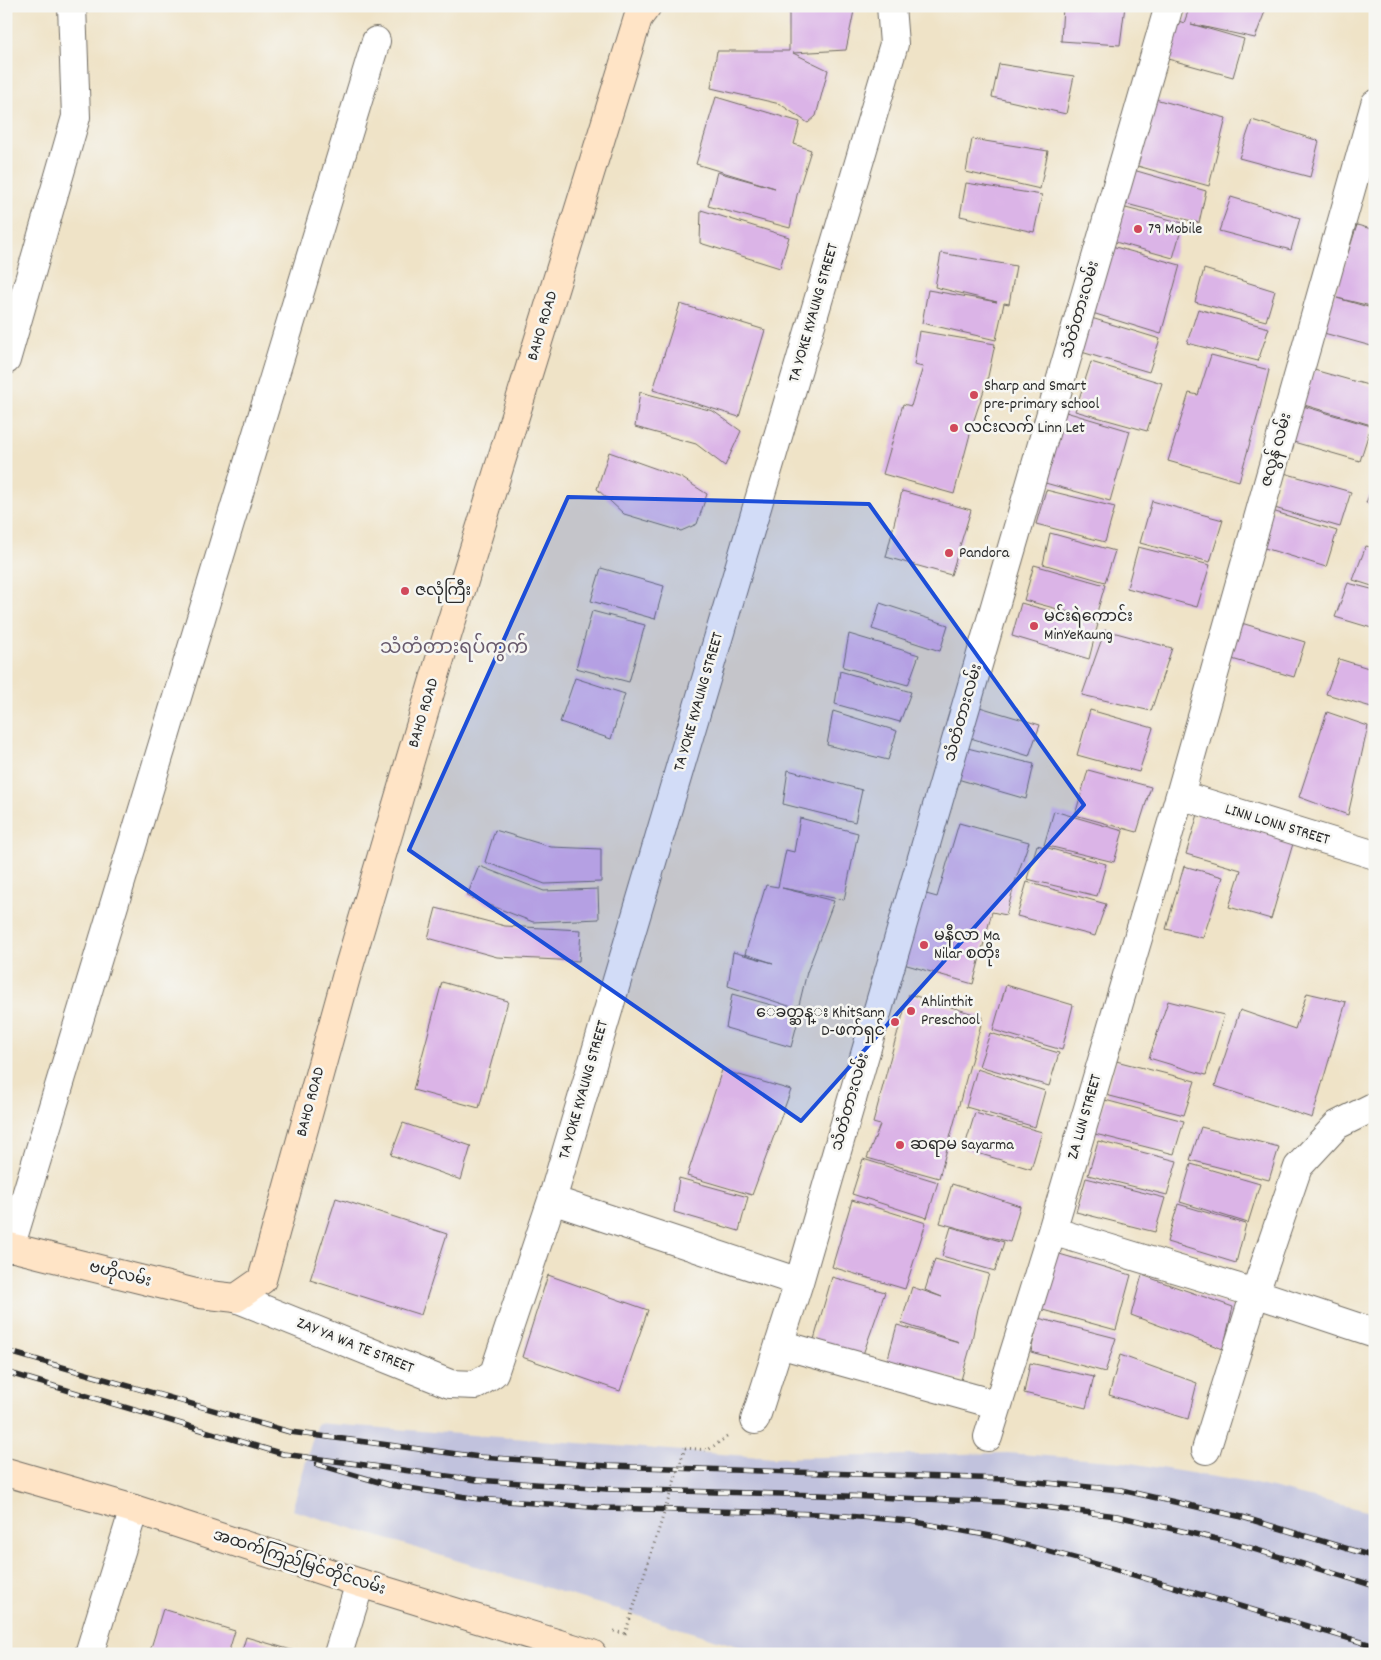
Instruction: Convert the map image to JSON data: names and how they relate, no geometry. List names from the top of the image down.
{
  "streets": {
    "main road": ["BAHO ROAD", "ဗဟိုလမ်း", "အထက်ကြည်မြင်တိုင်လမ်း"],
    "street": [
      "သံတံတားလမ်း",
      "TA YOKE KYAUNG STREET",
      "ဇလွန် လမ်း",
      "LINN LONN STREET",
      "ZA LUN STREET",
      "ZAY YA WA TE STREET"
    ]
  },
  "crossings": [
    ["TA YOKE KYAUNG STREET", "ZAY YA WA TE STREET"],
    ["BAHO ROAD", "ဗဟိုလမ်း"],
    ["BAHO ROAD", "ZAY YA WA TE STREET"],
    ["ဇလွန် လမ်း", "LINN LONN STREET"],
    ["ဇလွန် လမ်း", "ZA LUN STREET"],
    ["LINN LONN STREET", "ZA LUN STREET"],
    ["ဗဟိုလမ်း", "ZAY YA WA TE STREET"]
  ],
  "districts": ["သံတံတားရပ်ကွက်"],
  "places": [
    "79 Mobile",
    "Sharp and Smart pre-primary school",
    "လင်းလက် Linn Let",
    "Pandora",
    "ဇလုံကြီး",
    "မင်းရဲကောင်း MinYeKaung",
    "မနီလာ Ma Nilar စတိုး",
    "Ahlinthit Preschool",
    "ေခတ္ဆန္း KhitSann D-ဖက်ရှင်",
    "ဆရာမ Sayarma"
  ]
}
